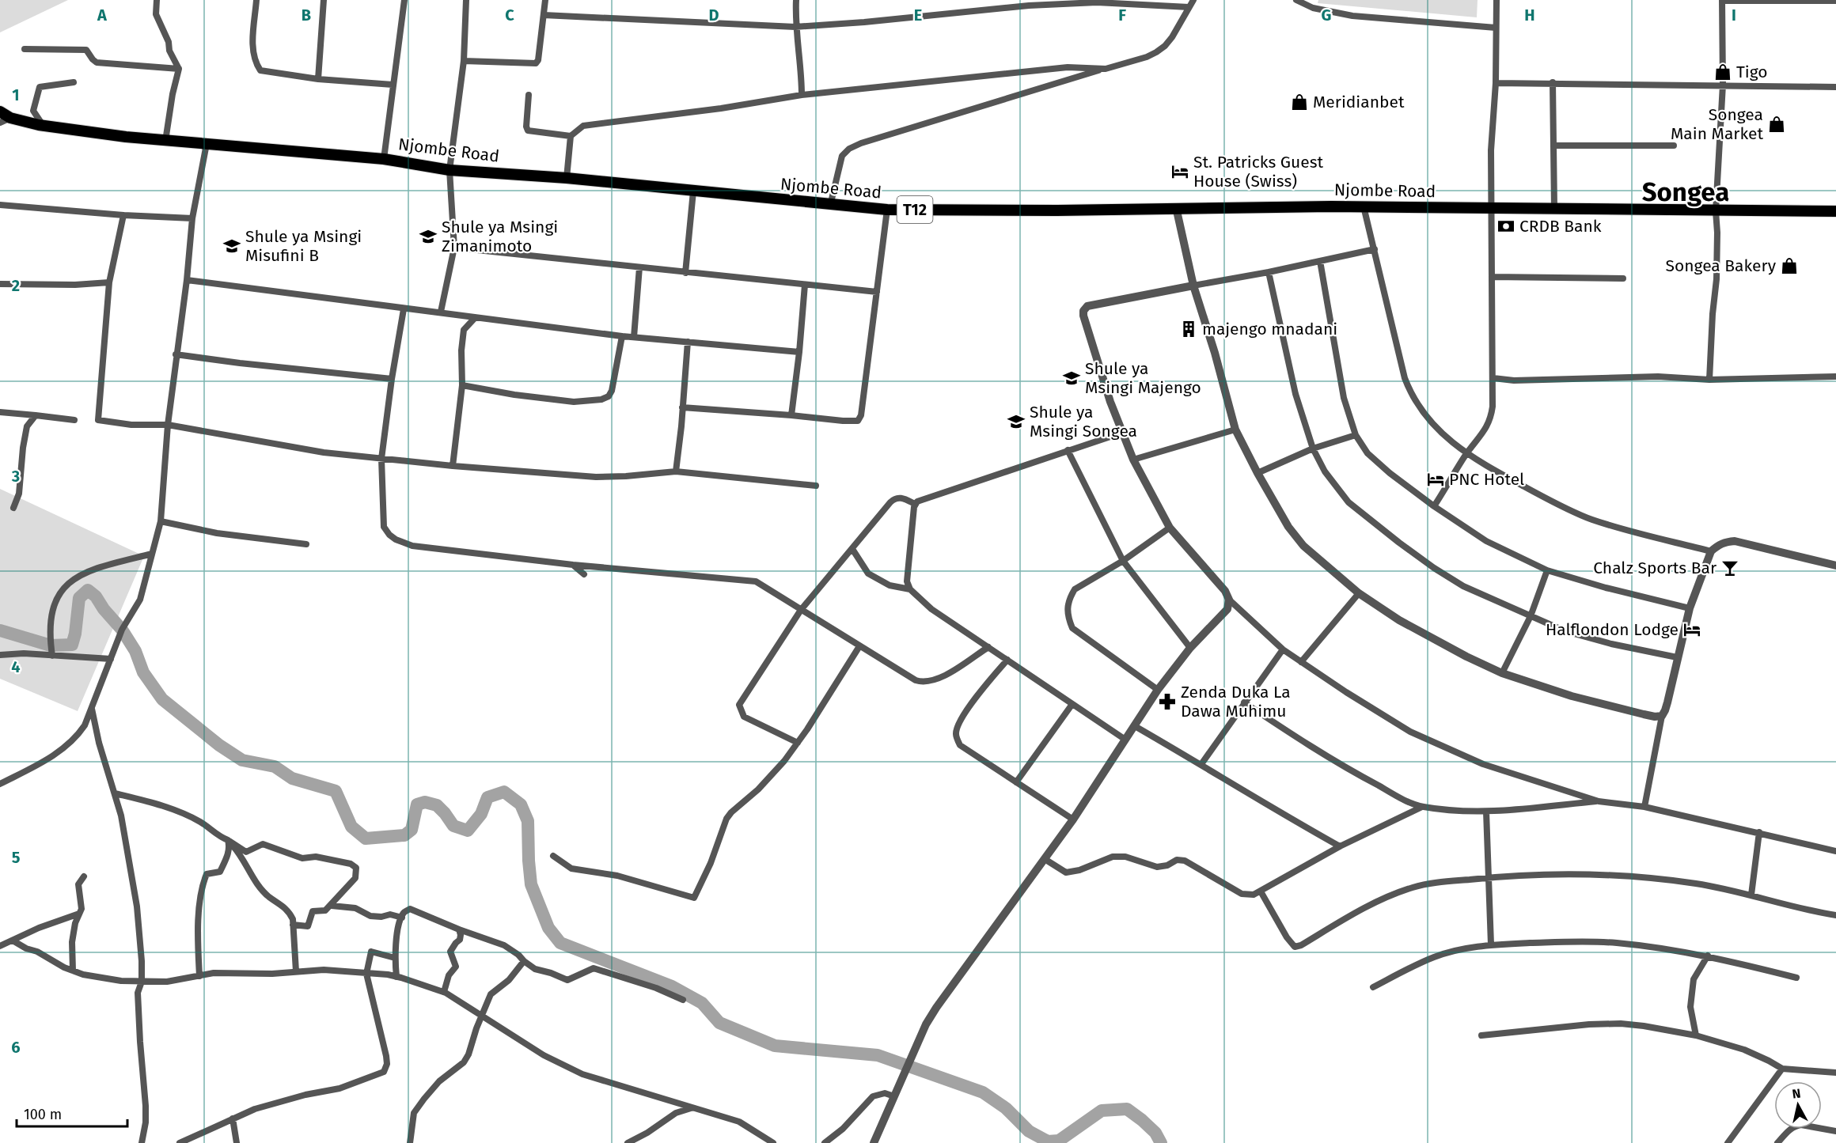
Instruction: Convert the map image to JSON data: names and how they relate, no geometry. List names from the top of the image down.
{
  "streets": {
    "highway": ["Njombe Road", "T12"]
  },
  "districts": ["Songea"],
  "places": {
    "shop": [
      "Tigo",
      "Meridianbet",
      "Songea Main Market",
      "Songea Bakery"
    ],
    "hotel": ["St. Patricks Guest House (Swiss)", "PNC Hotel", "Halflondon Lodge"],
    "bank": ["CRDB Bank"],
    "school or university": [
      "Shule ya Msingi Zimanimoto",
      "Shule ya Msingi Misufini B",
      "Shule ya Msingi Majengo",
      "Shule ya Msingi Songea"
    ],
    "building": ["majengo mnadani"],
    "bar": ["Chalz Sports Bar"],
    "pharmacy": ["Zenda Duka La Dawa Muhimu"]
  },
  "scale_bar": "100 m",
  "north": "top",
  "grid": {
    "columns": [
      "A",
      "B",
      "C",
      "D",
      "E",
      "F",
      "G",
      "H",
      "I"
    ],
    "rows": [
      "1",
      "2",
      "3",
      "4",
      "5",
      "6"
    ]
  }
}
